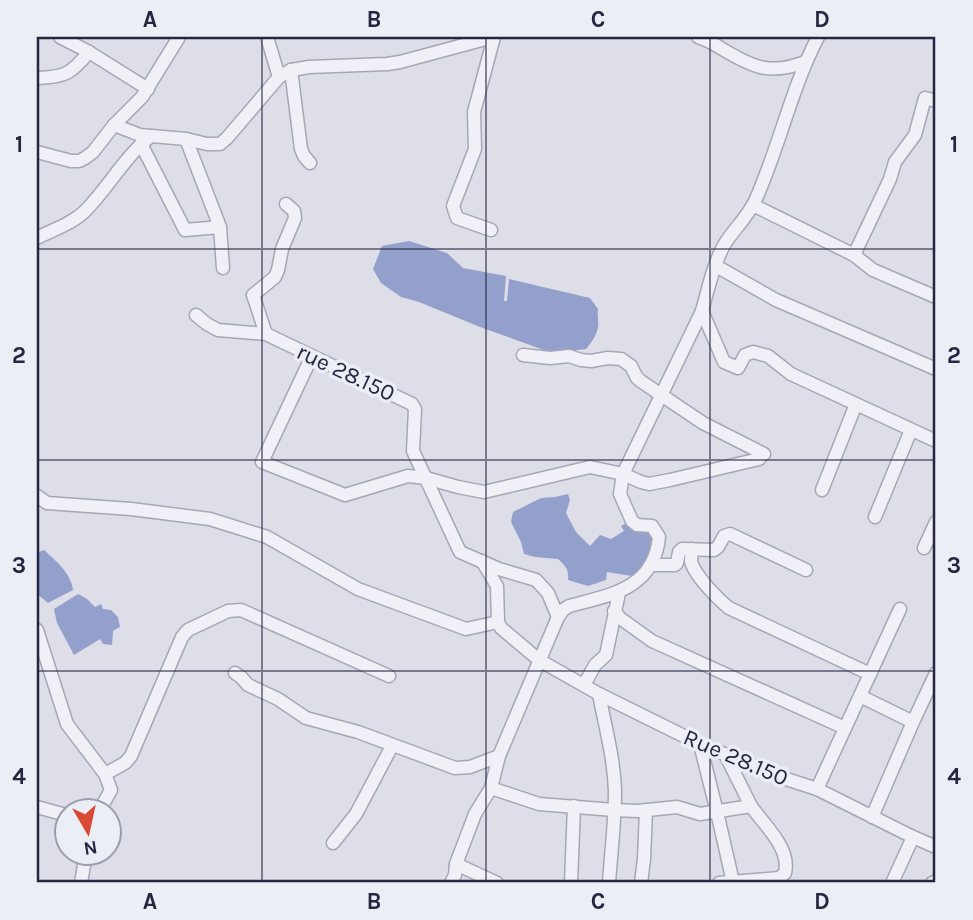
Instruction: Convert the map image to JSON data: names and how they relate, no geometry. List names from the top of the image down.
{
  "streets": {
    "street": ["rue 28.150", "Rue 28.150"]
  },
  "north": "bottom",
  "grid": {
    "columns": [
      "A",
      "B",
      "C",
      "D"
    ],
    "rows": [
      "1",
      "2",
      "3",
      "4"
    ]
  }
}
